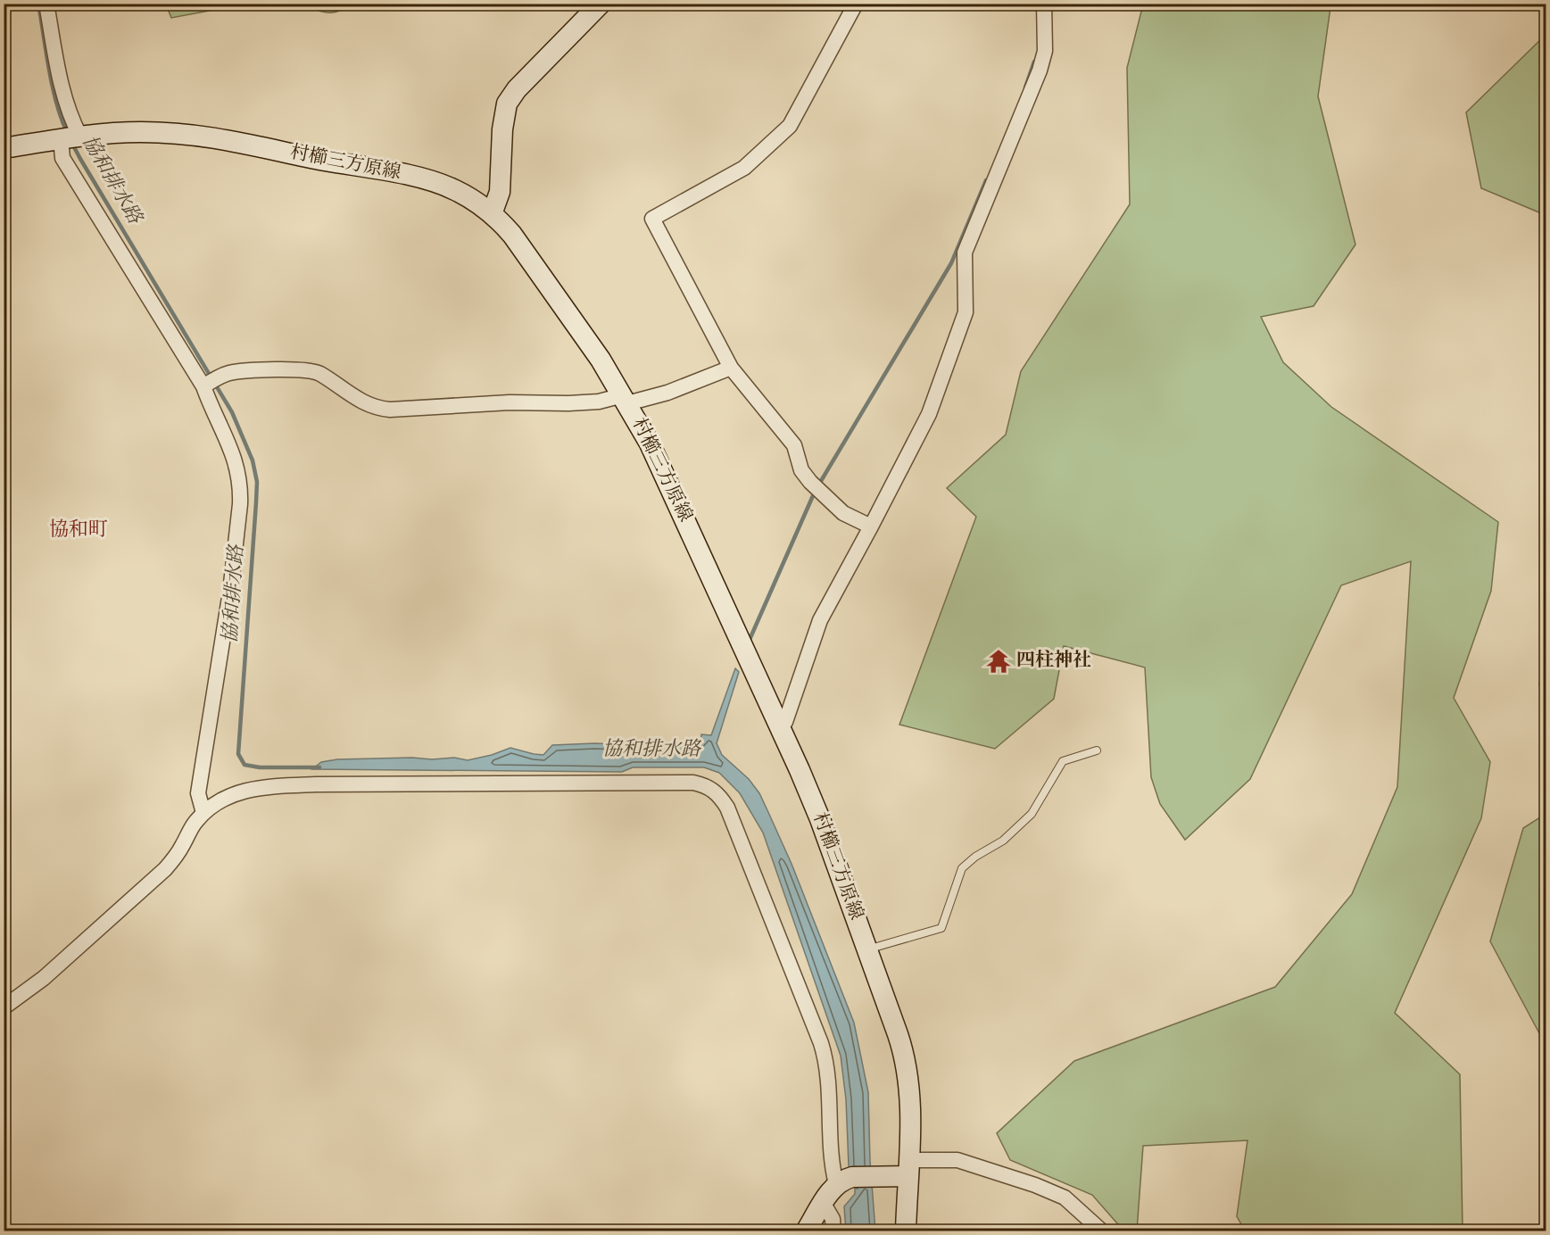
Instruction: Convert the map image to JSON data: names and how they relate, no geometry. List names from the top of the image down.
{
  "streets": {
    "main road": ["村櫛三方原線"]
  },
  "districts": ["協和町"],
  "water": ["協和排水路"],
  "places": {
    "temple": ["四柱神社"]
  }
}
